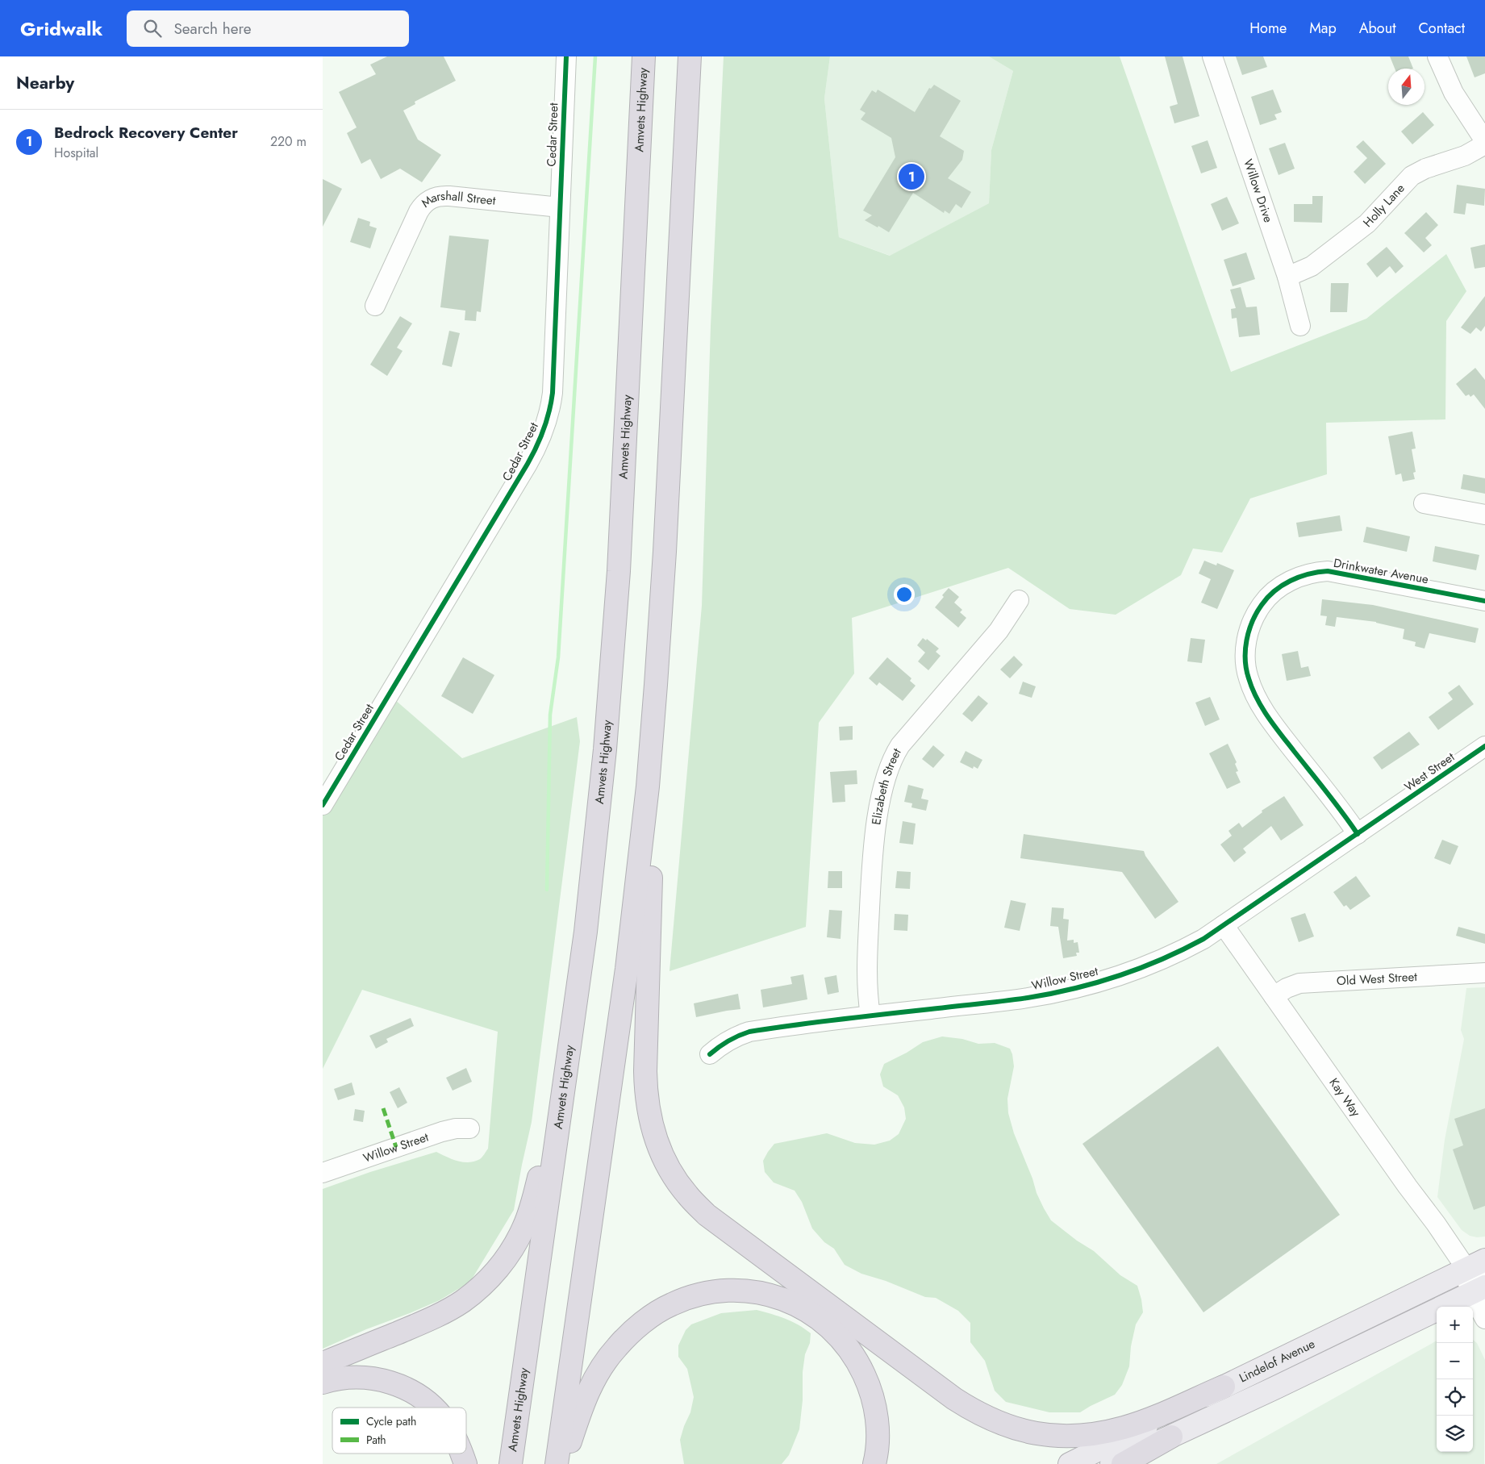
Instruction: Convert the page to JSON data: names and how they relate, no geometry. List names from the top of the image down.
{
  "streets": {
    "highway": ["Amvets Highway"],
    "main road": ["Lindelof Avenue"],
    "street": [
      "Cedar Street",
      "Willow Drive",
      "Holly Lane",
      "Marshall Street",
      "Drinkwater Avenue",
      "West Street",
      "Elizabeth Street",
      "Willow Street",
      "Old West Street",
      "Kay Way"
    ]
  },
  "crossings": [
    ["Cedar Street", "Marshall Street"],
    ["Willow Drive", "Holly Lane"],
    ["Drinkwater Avenue", "Willow Street"],
    ["West Street", "Willow Street"],
    ["Elizabeth Street", "Willow Street"],
    ["Willow Street", "Kay Way"],
    ["Old West Street", "Kay Way"],
    ["Kay Way", "Lindelof Avenue"]
  ],
  "legend": ["Cycle path", "Path"],
  "north": "top",
  "page": {
    "header": "Gridwalk",
    "search": "Search here",
    "nav": [
      "Home",
      "Map",
      "About",
      "Contact"
    ],
    "heading": "Nearby",
    "list": [
      {
        "mark": "1",
        "name": "Bedrock Recovery Center",
        "note": "Hospital",
        "value": "220 m"
      }
    ],
    "pins": "1",
    "map_buttons": ["+", "−"]
  }
}
